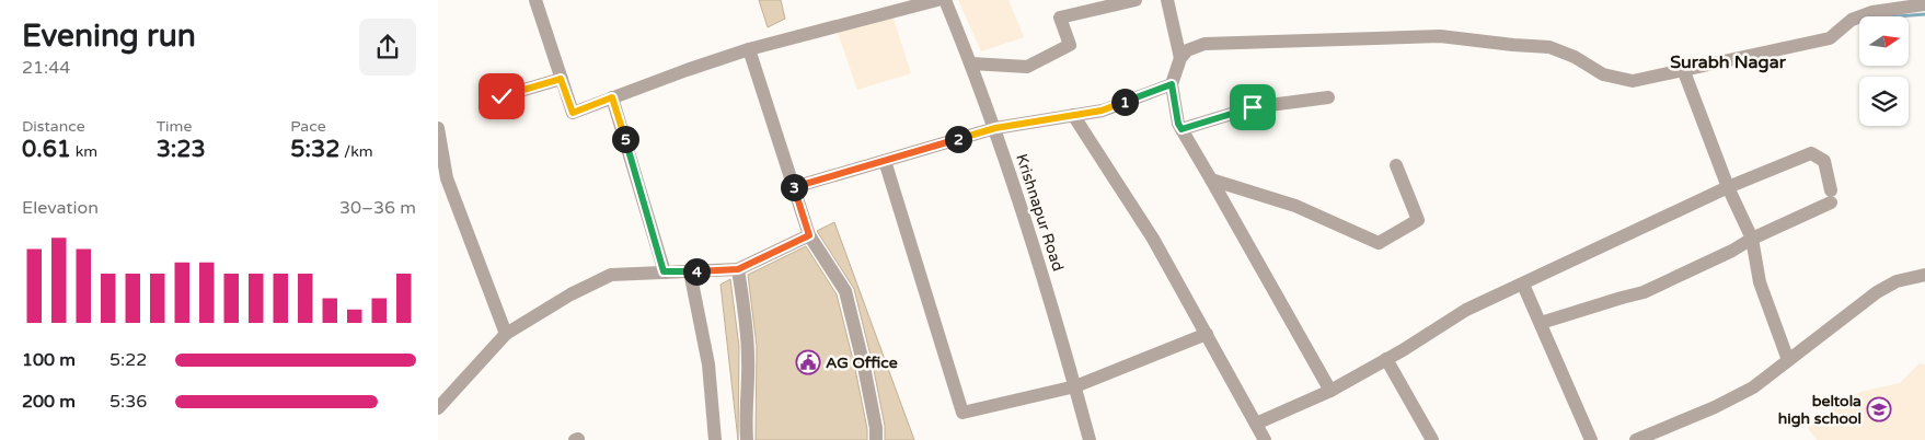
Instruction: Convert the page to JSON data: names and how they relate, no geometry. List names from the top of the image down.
{
  "streets": {
    "street": ["Krishnapur Road"]
  },
  "districts": ["Surabh Nagar"],
  "places": {
    "public building": ["AG Office"],
    "school or university": ["beltola high school"]
  },
  "north": "right",
  "page": {
    "heading": ["Evening run", "21:44"],
    "pins": [
      "1",
      "2",
      "5",
      "3",
      "4"
    ],
    "stats": [
      ["Distance", "0.61 km"],
      ["Time", "3:23"],
      ["Pace", "5:32 /km"]
    ],
    "chart": ["Elevation", "30–36 m"],
    "list": [
      {
        "name": "100 m",
        "note": "5:22"
      },
      {
        "name": "200 m",
        "note": "5:36"
      }
    ]
  }
}
